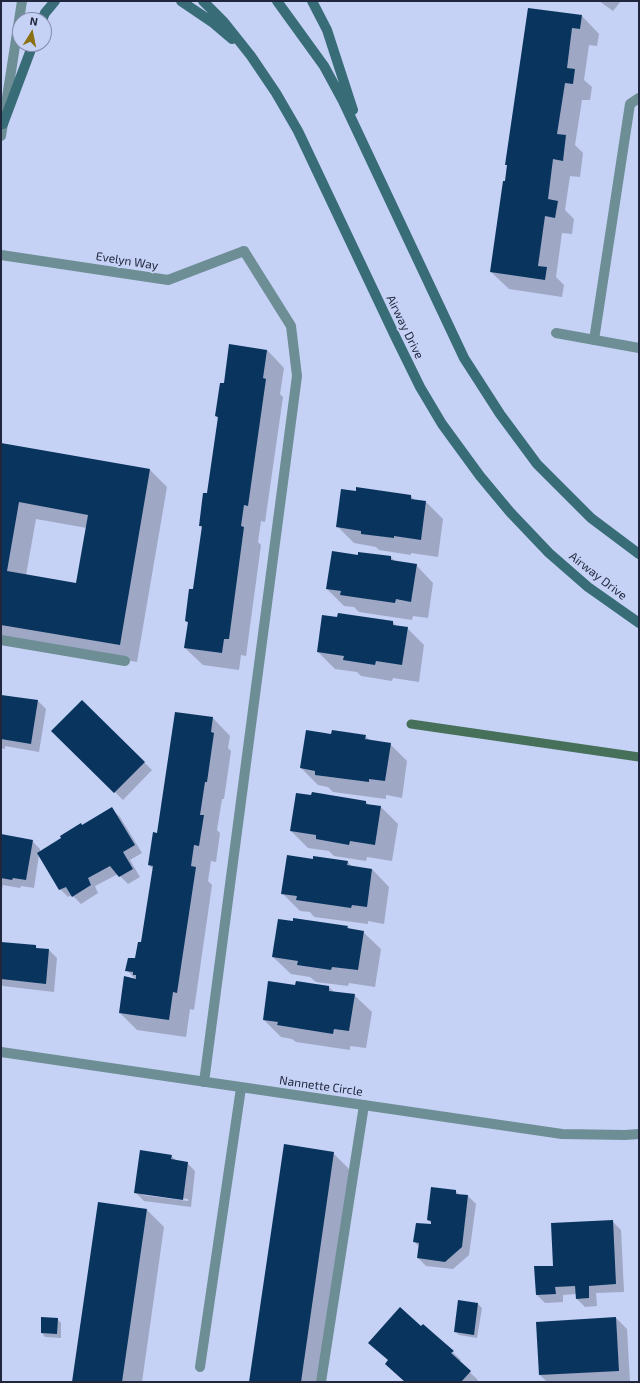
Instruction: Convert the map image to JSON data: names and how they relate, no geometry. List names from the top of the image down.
{
  "streets": {
    "main road": ["Airway Drive"],
    "street": ["Evelyn Way", "Nannette Circle"]
  },
  "crossings": [
    ["Evelyn Way", "Nannette Circle"]
  ],
  "north": "top"
}
